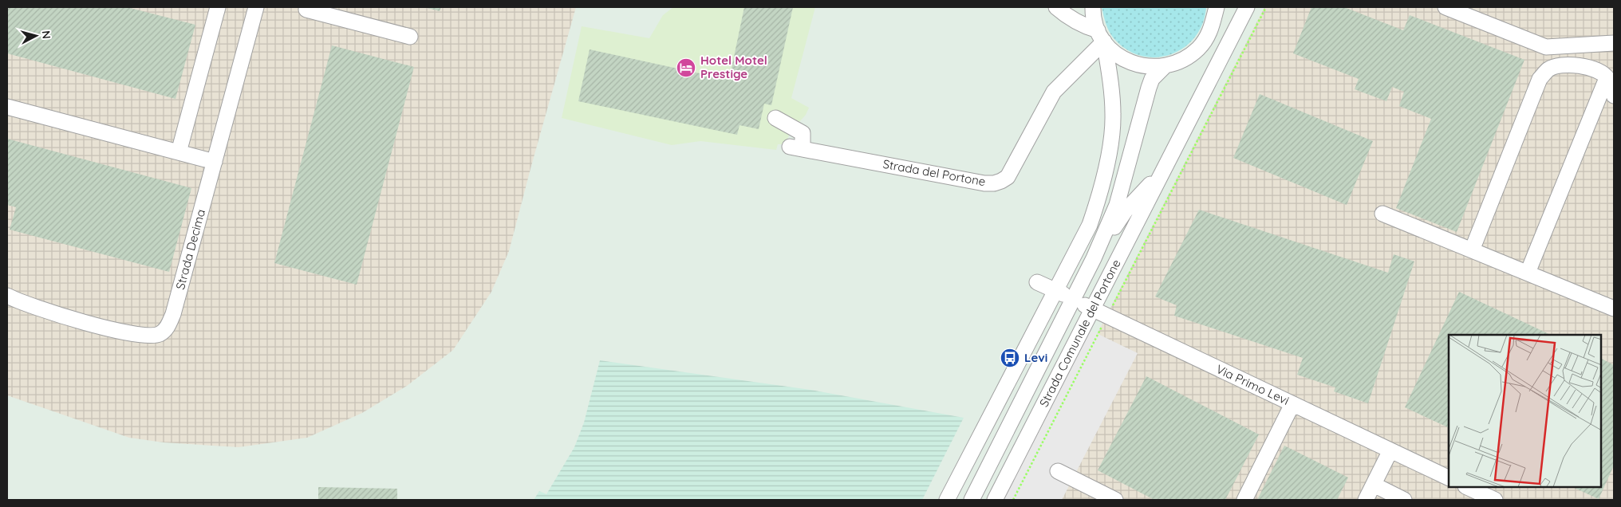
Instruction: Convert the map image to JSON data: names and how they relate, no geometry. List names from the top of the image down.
{
  "streets": {
    "street": [
      "Strada del Portone",
      "Strada Decima",
      "Strada Comunale del Portone",
      "Via Primo Levi"
    ]
  },
  "crossings": [
    ["Strada del Portone", "Strada Comunale del Portone"],
    ["Strada Comunale del Portone", "Via Primo Levi"]
  ],
  "places": {
    "hotel": ["Hotel Motel Prestige"],
    "bus stop": ["Levi"]
  },
  "north": "right"
}
